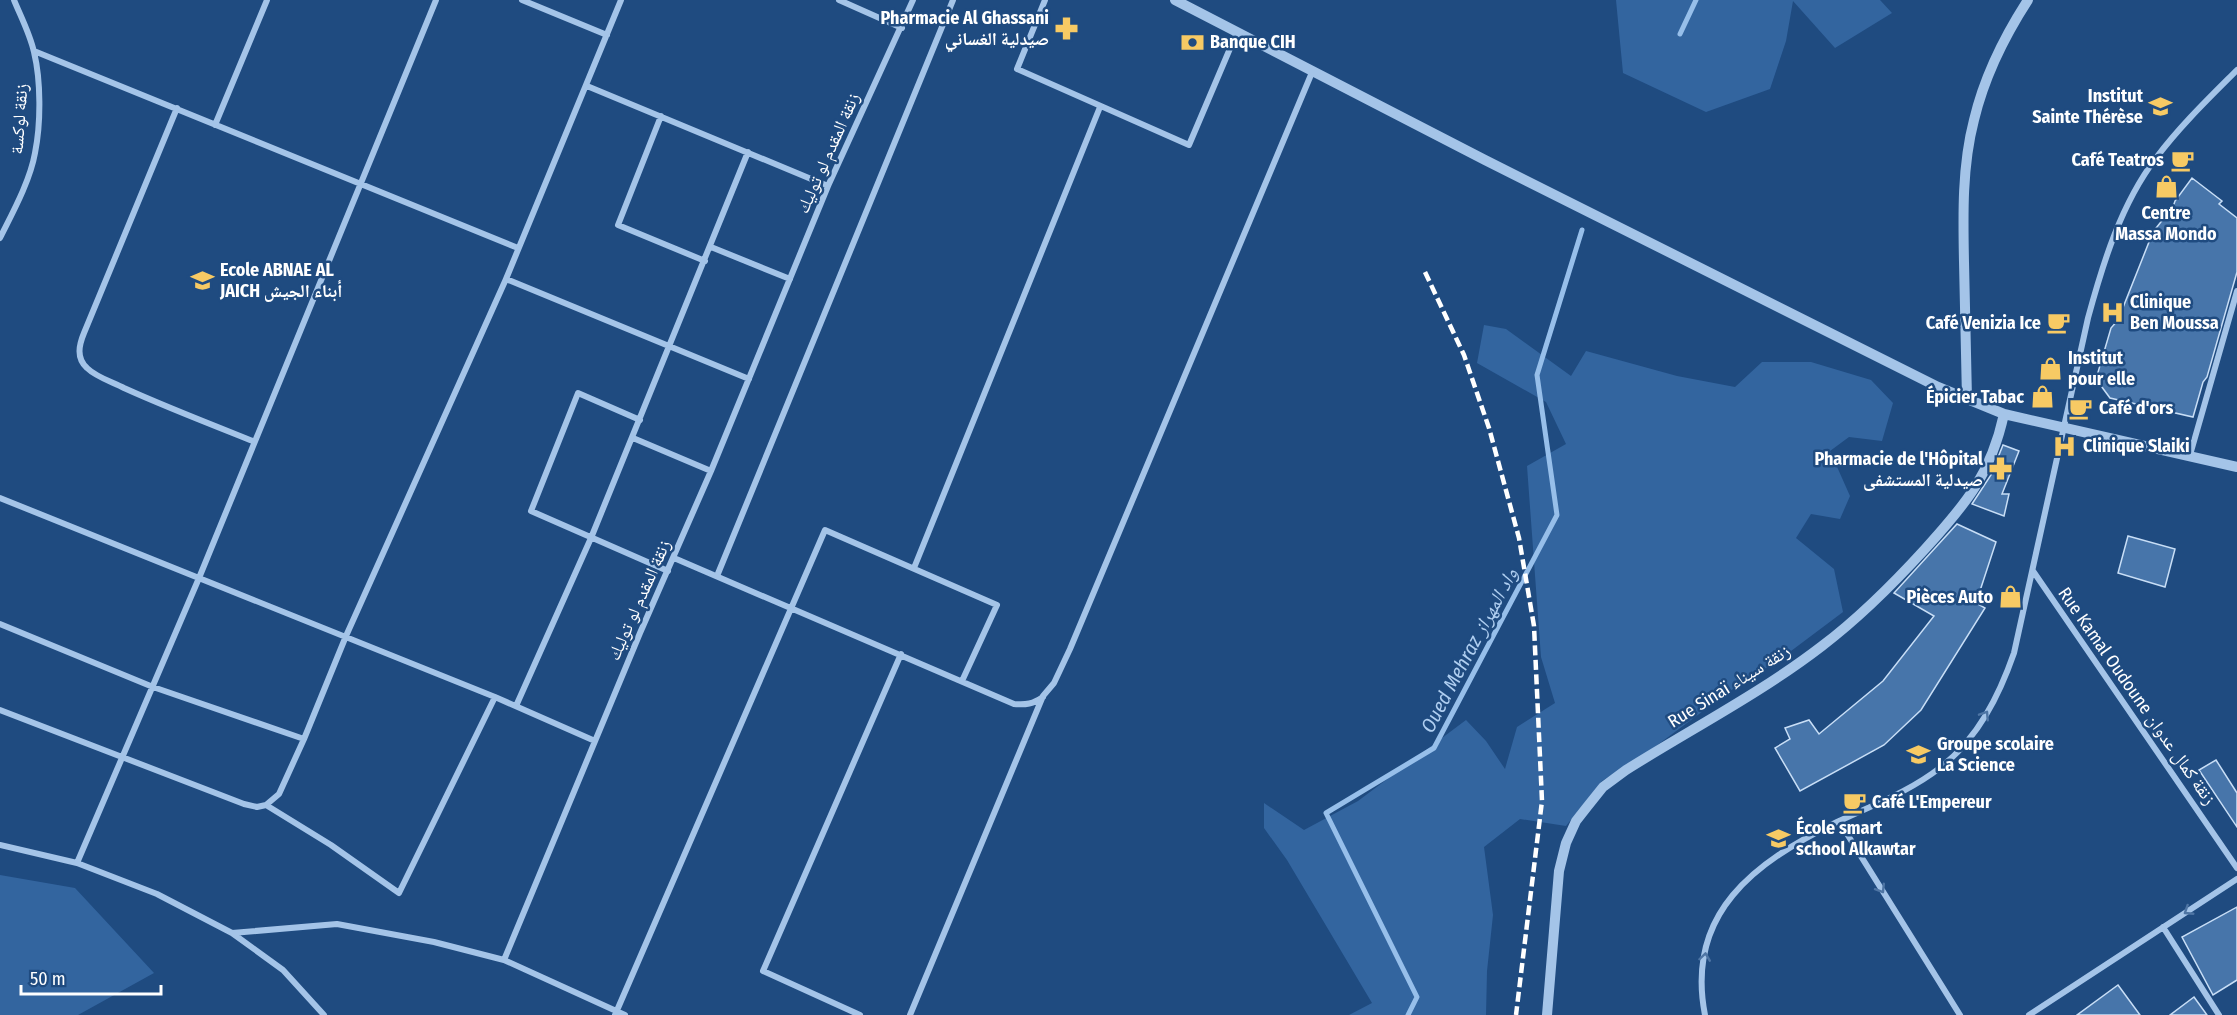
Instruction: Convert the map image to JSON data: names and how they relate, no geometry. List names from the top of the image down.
{
  "streets": {
    "street": [
      "زنقة لوكسة",
      "زنقة المقدم لو توليك",
      "Rue Sinaï زنقة سيناء",
      "Rue Kamal Oudoune زنقة كمال عدوان"
    ]
  },
  "water": ["Oued Mehraz واد المهراز"],
  "places": {
    "pharmacy": ["Pharmacie Al Ghassani صيدلية الغساني", "Pharmacie de l'Hôpital صيدلية المستشفى"],
    "bank": ["Banque CIH"],
    "school or university": [
      "Institut Sainte Thérèse",
      "Ecole ABNAE AL JAICH أبناء الجيش",
      "Groupe scolaire La Science",
      "École smart school Alkawtar"
    ],
    "cafe": [
      "Café Teatros",
      "Café Venizia Ice",
      "Café d'ors",
      "Café L'Empereur"
    ],
    "shop": [
      "Centre Massa Mondo",
      "Institut pour elle",
      "Épicier Tabac",
      "Pièces Auto"
    ],
    "hospital": ["Clinique Ben Moussa", "Clinique Slaiki"]
  },
  "scale_bar": "50 m"
}
